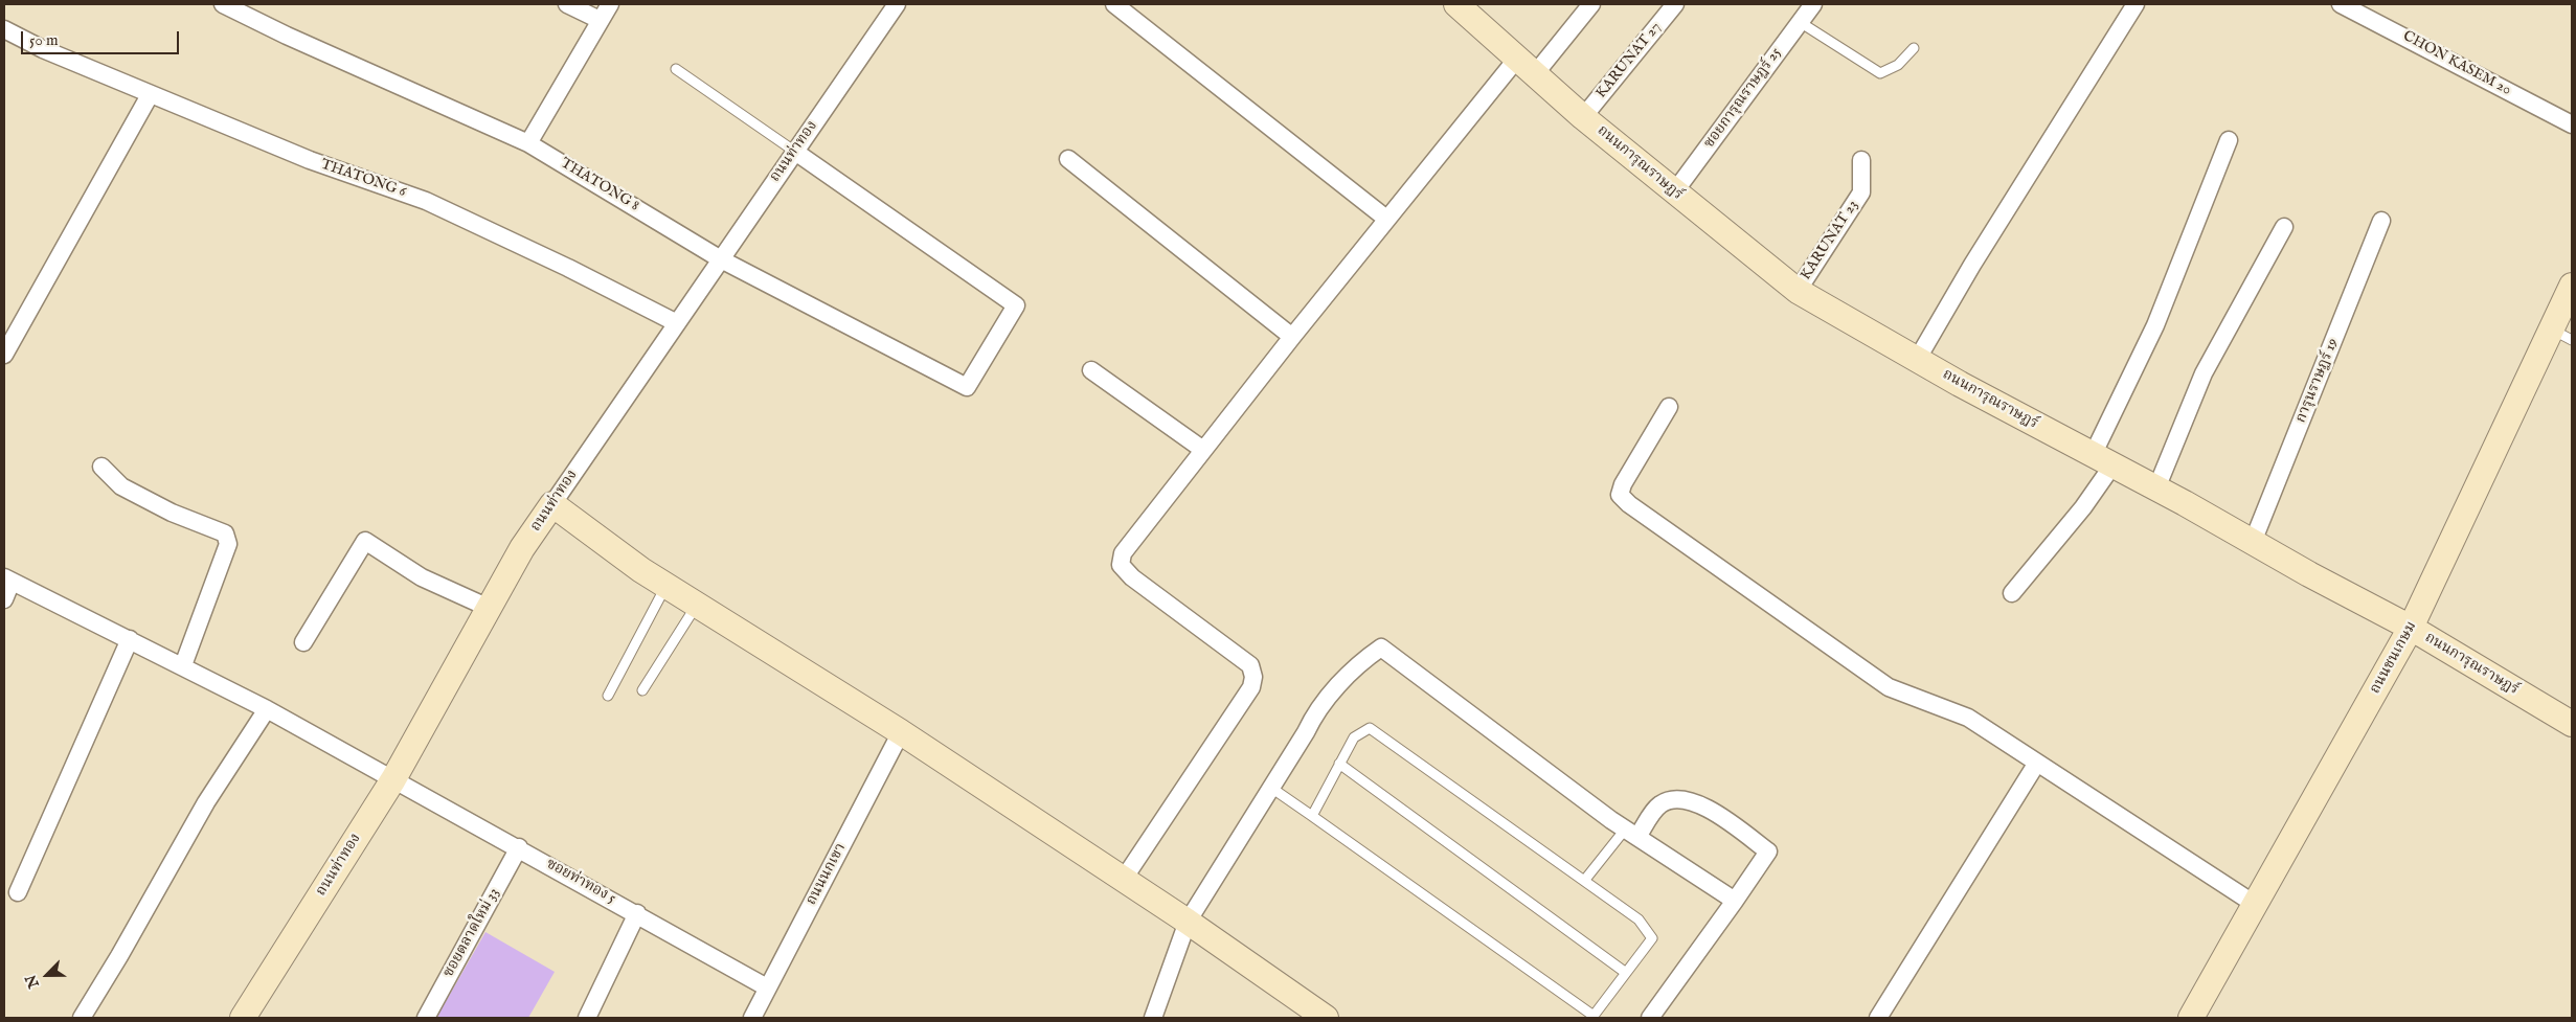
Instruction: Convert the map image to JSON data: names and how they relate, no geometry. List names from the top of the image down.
{
  "streets": {
    "street": [
      "KARUNAT 27",
      "CHON KASEM 20",
      "ซอยการุณราษฎร์ 25",
      "ถนนท่าทอง",
      "ถนนการุณราษฏร์",
      "THATONG 6",
      "THATONG 8",
      "KARUNAT 23",
      "การุนราษฏร์ 19",
      "ถนนชนเกษม",
      "ถนนนกเขา",
      "ซอยท่าทอง 5",
      "ซอยตลาดใหม่ 33"
    ]
  },
  "crossings": [
    ["KARUNAT 27", "ถนนการุณราษฏร์"],
    ["ซอยการุณราษฎร์ 25", "ถนนการุณราษฏร์"],
    ["ถนนท่าทอง", "THATONG 6"],
    ["ถนนท่าทอง", "THATONG 8"],
    ["ถนนท่าทอง", "ซอยท่าทอง 5"],
    ["ถนนการุณราษฏร์", "KARUNAT 23"],
    ["ถนนการุณราษฏร์", "การุนราษฏร์ 19"],
    ["ถนนการุณราษฏร์", "ถนนชนเกษม"],
    ["ถนนนกเขา", "ซอยท่าทอง 5"],
    ["ซอยท่าทอง 5", "ซอยตลาดใหม่ 33"]
  ],
  "scale_bar": "50 m",
  "north": "bottom left"
}
